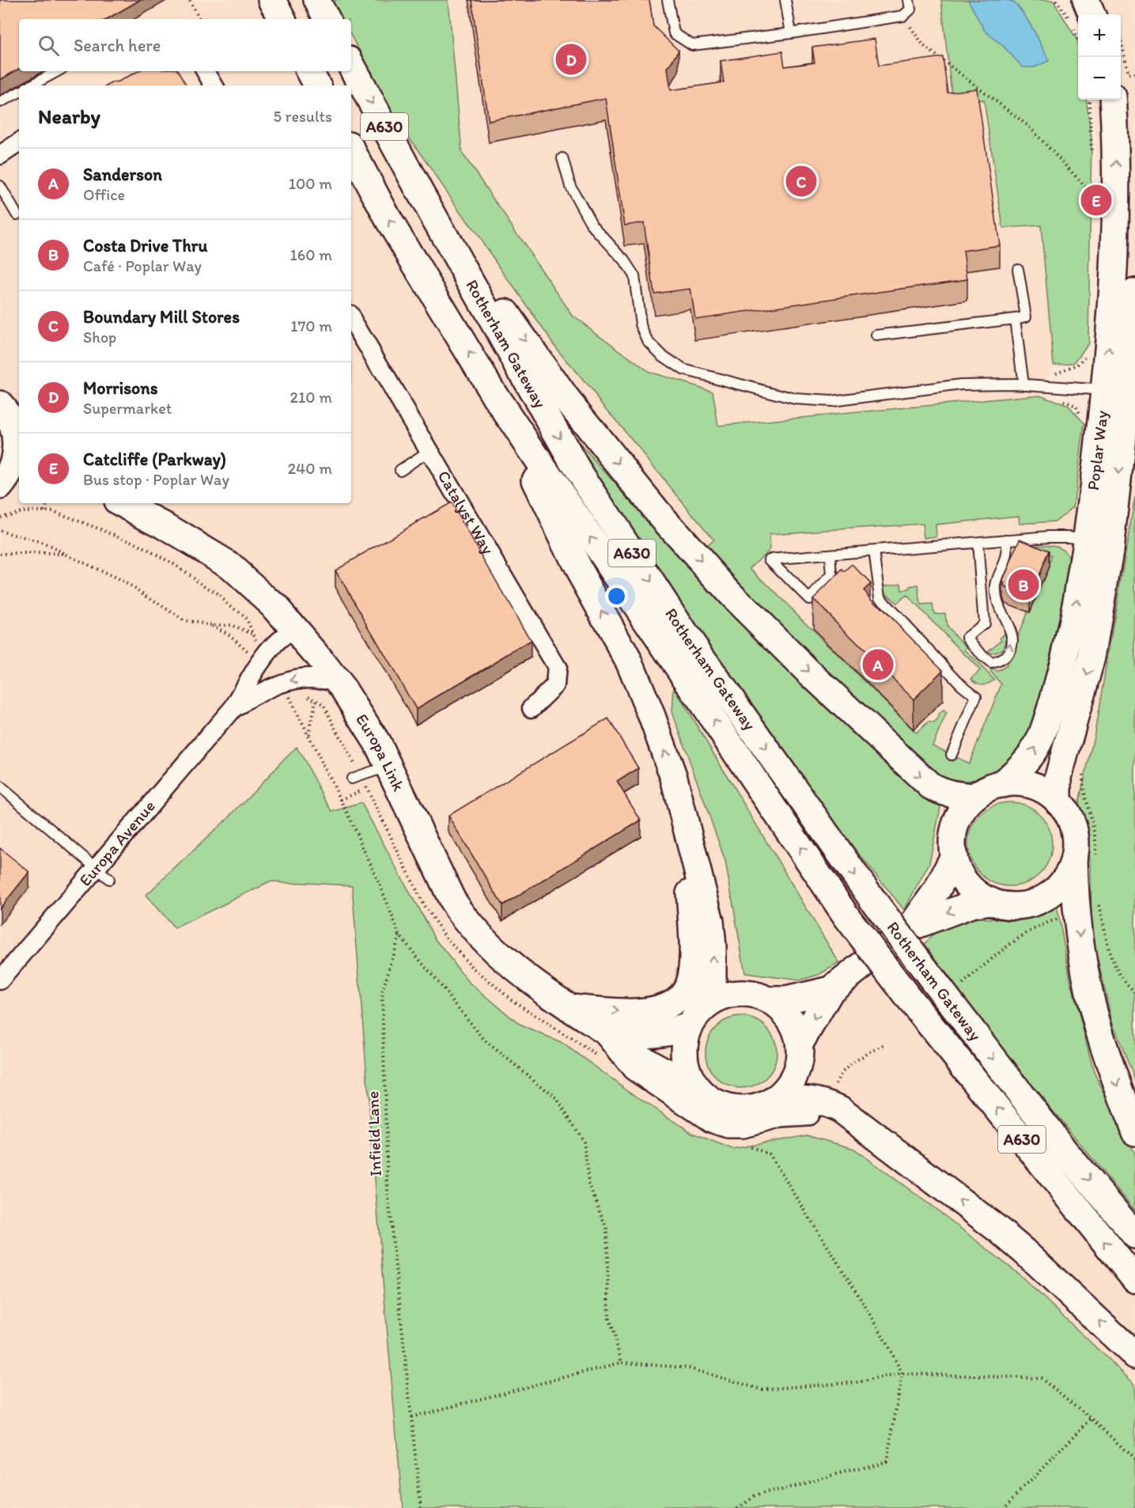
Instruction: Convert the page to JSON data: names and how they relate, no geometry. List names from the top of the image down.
{
  "streets": {
    "main road": [
      "A630",
      "Rotherham Gateway",
      "Poplar Way",
      "Europa Link"
    ],
    "street": ["Catalyst Way", "Europa Avenue"],
    "path": ["Infield Lane"]
  },
  "crossings": [
    ["A630", "Rotherham Gateway"],
    ["A630", "Poplar Way"],
    ["A630", "Europa Link"],
    ["Europa Link", "Europa Avenue"]
  ],
  "page": {
    "map_buttons": ["+", "−"],
    "search": "Search here",
    "pins": [
      "D",
      "C",
      "E",
      "B",
      "A"
    ],
    "heading": ["Nearby", "5 results"],
    "list": [
      {
        "mark": "A",
        "name": "Sanderson",
        "note": "Office",
        "value": "100 m"
      },
      {
        "mark": "B",
        "name": "Costa Drive Thru",
        "note": "Café · Poplar Way",
        "value": "160 m"
      },
      {
        "mark": "C",
        "name": "Boundary Mill Stores",
        "note": "Shop",
        "value": "170 m"
      },
      {
        "mark": "D",
        "name": "Morrisons",
        "note": "Supermarket",
        "value": "210 m"
      },
      {
        "mark": "E",
        "name": "Catcliffe (Parkway)",
        "note": "Bus stop · Poplar Way",
        "value": "240 m"
      }
    ]
  }
}
